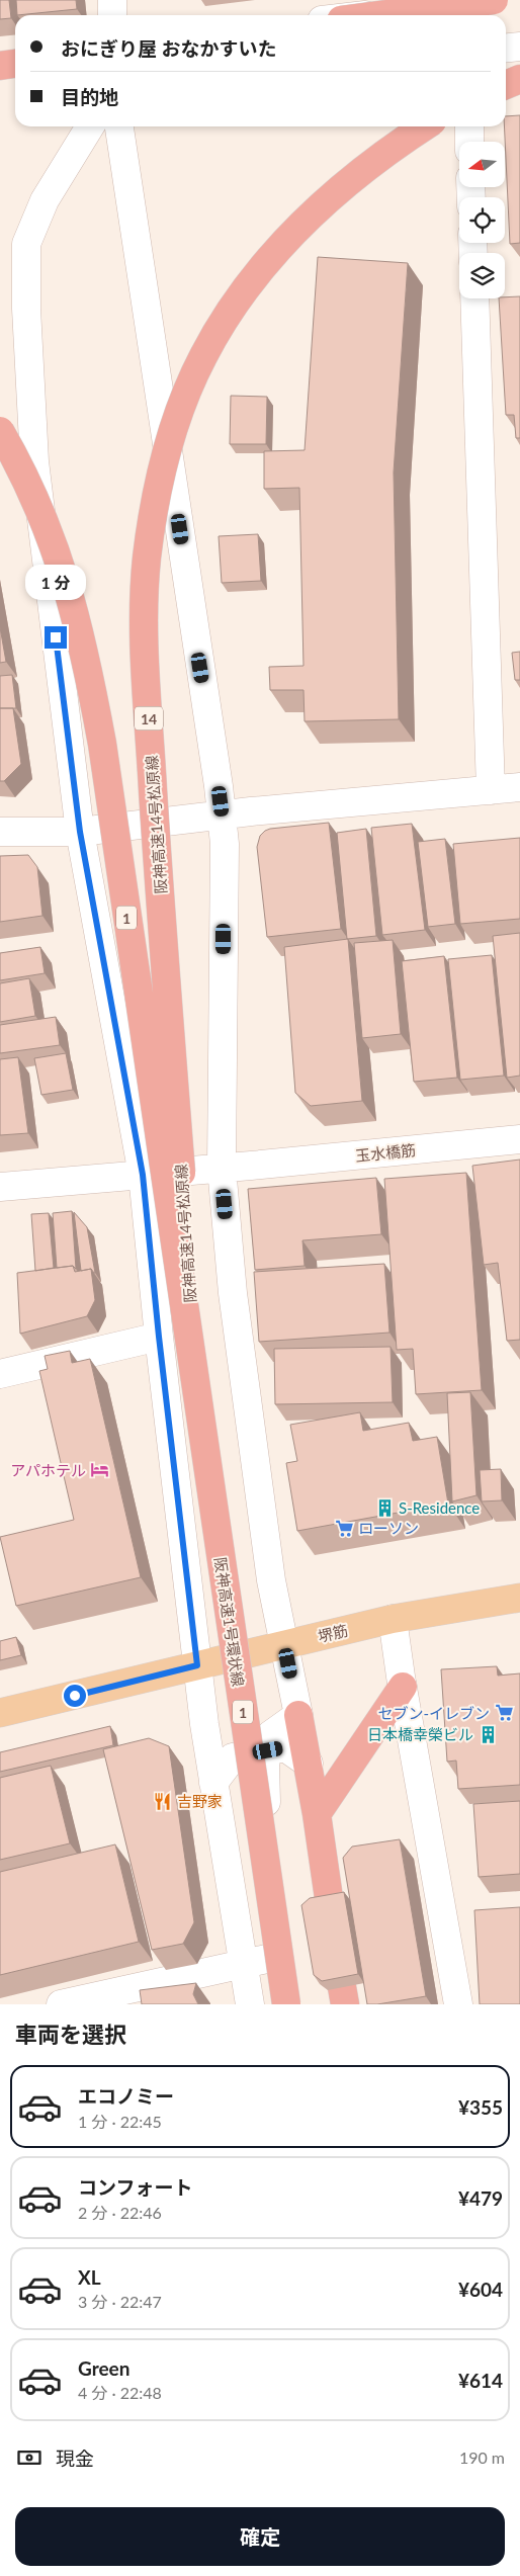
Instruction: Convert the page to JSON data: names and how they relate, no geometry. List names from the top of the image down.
{
  "streets": {
    "highway": [
      "14",
      "阪神高速14号松原線",
      "1",
      "阪神高速1号環状線"
    ],
    "main road": ["堺筋"],
    "street": ["玉水橋筋"]
  },
  "crossings": [
    ["阪神高速14号松原線", "1"],
    ["阪神高速14号松原線", "阪神高速1号環状線"],
    ["1", "阪神高速1号環状線"]
  ],
  "places": {
    "hotel": ["アパホテル"],
    "building": ["S-Residence", "日本橋幸榮ビル"],
    "supermarket": ["ローソン", "セブン-イレブン"],
    "restaurant": ["吉野家"]
  },
  "north": "left",
  "page": {
    "banner": ["おにぎり屋 おなかすいた", "目的地"],
    "bubble": "1 分",
    "heading": "車両を選択",
    "list": [
      {
        "name": "エコノミー",
        "note": "1 分 · 22:45",
        "value": "¥355"
      },
      {
        "name": "コンフォート",
        "note": "2 分 · 22:46",
        "value": "¥479"
      },
      {
        "name": "XL",
        "note": "3 分 · 22:47",
        "value": "¥604"
      },
      {
        "name": "Green",
        "note": "4 分 · 22:48",
        "value": "¥614"
      }
    ],
    "pay": ["現金", "190 m"],
    "buttons": "確定"
  }
}
